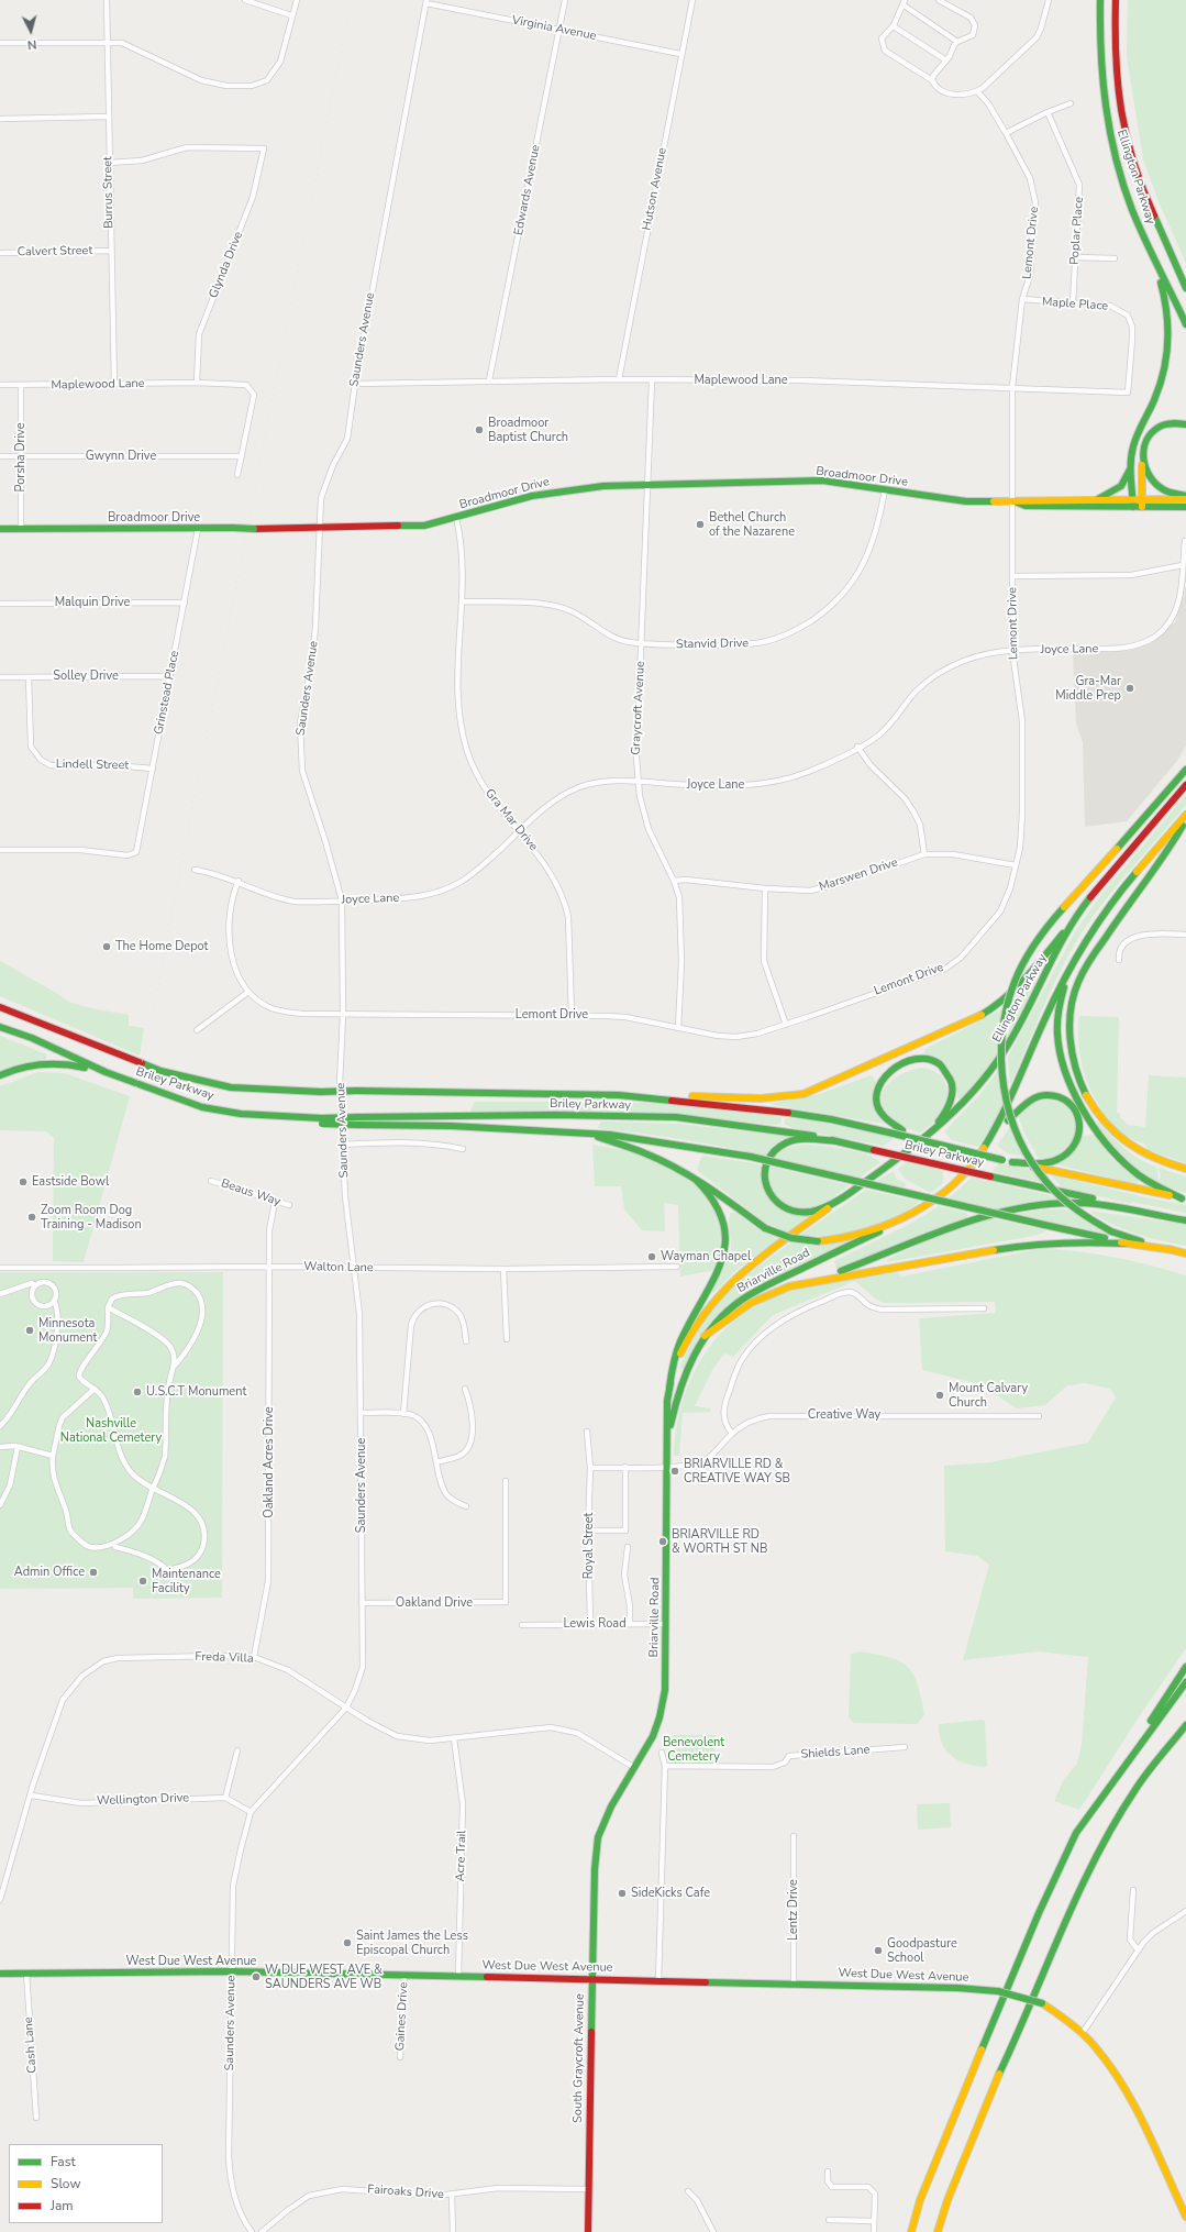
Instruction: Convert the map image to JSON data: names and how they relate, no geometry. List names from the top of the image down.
{
  "streets": {
    "main road": [
      "Ellington Parkway",
      "Broadmoor Drive",
      "Briley Parkway",
      "Briarville Road",
      "West Due West Avenue",
      "South Graycroft Avenue"
    ],
    "street": [
      "Virginia Avenue",
      "Hutson Avenue",
      "Edwards Avenue",
      "Burrus Street",
      "Poplar Place",
      "Lemont Drive",
      "Calvert Street",
      "Glynda Drive",
      "Maple Place",
      "Saunders Avenue",
      "Maplewood Lane",
      "Gwynn Drive",
      "Porsha Drive",
      "Malquin Drive",
      "Stanvid Drive",
      "Joyce Lane",
      "Solley Drive",
      "Grinstead Place",
      "Graycroft Avenue",
      "Lindell Street",
      "Gra Mar Drive",
      "Marswen Drive",
      "Beaus Way",
      "Walton Lane",
      "Creative Way",
      "Oakland Acres Drive",
      "Royal Street",
      "Oakland Drive",
      "Lewis Road",
      "Freda Villa",
      "Shields Lane",
      "Wellington Drive",
      "Acre Trail",
      "Lentz Drive",
      "Gaines Drive",
      "Cash Lane",
      "Fairoaks Drive"
    ]
  },
  "crossings": [
    ["Virginia Avenue", "Hutson Avenue"],
    ["Virginia Avenue", "Edwards Avenue"],
    ["Virginia Avenue", "Saunders Avenue"],
    ["Ellington Parkway", "Briarville Road"],
    ["Hutson Avenue", "Maplewood Lane"],
    ["Edwards Avenue", "Maplewood Lane"],
    ["Burrus Street", "Calvert Street"],
    ["Burrus Street", "Glynda Drive"],
    ["Burrus Street", "Maplewood Lane"],
    ["Poplar Place", "Maple Place"],
    ["Lemont Drive", "Maple Place"],
    ["Lemont Drive", "Saunders Avenue"],
    ["Lemont Drive", "Maplewood Lane"],
    ["Lemont Drive", "Broadmoor Drive"],
    ["Lemont Drive", "Joyce Lane"],
    ["Lemont Drive", "Graycroft Avenue"],
    ["Lemont Drive", "Gra Mar Drive"],
    ["Lemont Drive", "Marswen Drive"],
    ["Glynda Drive", "Maplewood Lane"],
    ["Maple Place", "Maplewood Lane"],
    ["Saunders Avenue", "Maplewood Lane"],
    ["Saunders Avenue", "Broadmoor Drive"],
    ["Saunders Avenue", "Joyce Lane"],
    ["Saunders Avenue", "Walton Lane"],
    ["Saunders Avenue", "Oakland Drive"],
    ["Saunders Avenue", "Freda Villa"],
    ["Saunders Avenue", "West Due West Avenue"],
    ["Maplewood Lane", "Gwynn Drive"],
    ["Maplewood Lane", "Porsha Drive"],
    ["Maplewood Lane", "Graycroft Avenue"],
    ["Gwynn Drive", "Porsha Drive"],
    ["Porsha Drive", "Broadmoor Drive"],
    ["Broadmoor Drive", "Stanvid Drive"],
    ["Broadmoor Drive", "Grinstead Place"],
    ["Broadmoor Drive", "Graycroft Avenue"],
    ["Broadmoor Drive", "Gra Mar Drive"],
    ["Malquin Drive", "Grinstead Place"],
    ["Stanvid Drive", "Graycroft Avenue"],
    ["Stanvid Drive", "Gra Mar Drive"],
    ["Joyce Lane", "Graycroft Avenue"],
    ["Joyce Lane", "Gra Mar Drive"],
    ["Solley Drive", "Grinstead Place"],
    ["Solley Drive", "Lindell Street"],
    ["Grinstead Place", "Lindell Street"],
    ["Graycroft Avenue", "Marswen Drive"],
    ["Beaus Way", "Oakland Acres Drive"],
    ["Walton Lane", "Oakland Acres Drive"],
    ["Briarville Road", "Creative Way"],
    ["Briarville Road", "Lewis Road"],
    ["Briarville Road", "South Graycroft Avenue"],
    ["Creative Way", "Royal Street"],
    ["Oakland Acres Drive", "Freda Villa"],
    ["Royal Street", "Lewis Road"],
    ["Freda Villa", "Wellington Drive"],
    ["Freda Villa", "Acre Trail"],
    ["Freda Villa", "South Graycroft Avenue"],
    ["Acre Trail", "West Due West Avenue"],
    ["Lentz Drive", "West Due West Avenue"],
    ["West Due West Avenue", "Gaines Drive"],
    ["West Due West Avenue", "Cash Lane"],
    ["West Due West Avenue", "South Graycroft Avenue"],
    ["South Graycroft Avenue", "Fairoaks Drive"]
  ],
  "parks": ["Nashville National Cemetery", "Benevolent Cemetery"],
  "places": [
    "Broadmoor Baptist Church",
    "Bethel Church of the Nazarene",
    "Gra-Mar Middle Prep",
    "The Home Depot",
    "Eastside Bowl",
    "Zoom Room Dog Training - Madison",
    "Wayman Chapel",
    "Minnesota Monument",
    "U.S.C.T Monument",
    "Mount Calvary Church",
    "BRIARVILLE RD & CREATIVE WAY SB",
    "BRIARVILLE RD & WORTH ST NB",
    "Admin Office",
    "Maintenance Facility",
    "SideKicks Cafe",
    "Saint James the Less Episcopal Church",
    "Goodpasture School",
    "W DUE WEST AVE & SAUNDERS AVE WB"
  ],
  "legend": ["Fast", "Slow", "Jam"],
  "north": "bottom"
}
